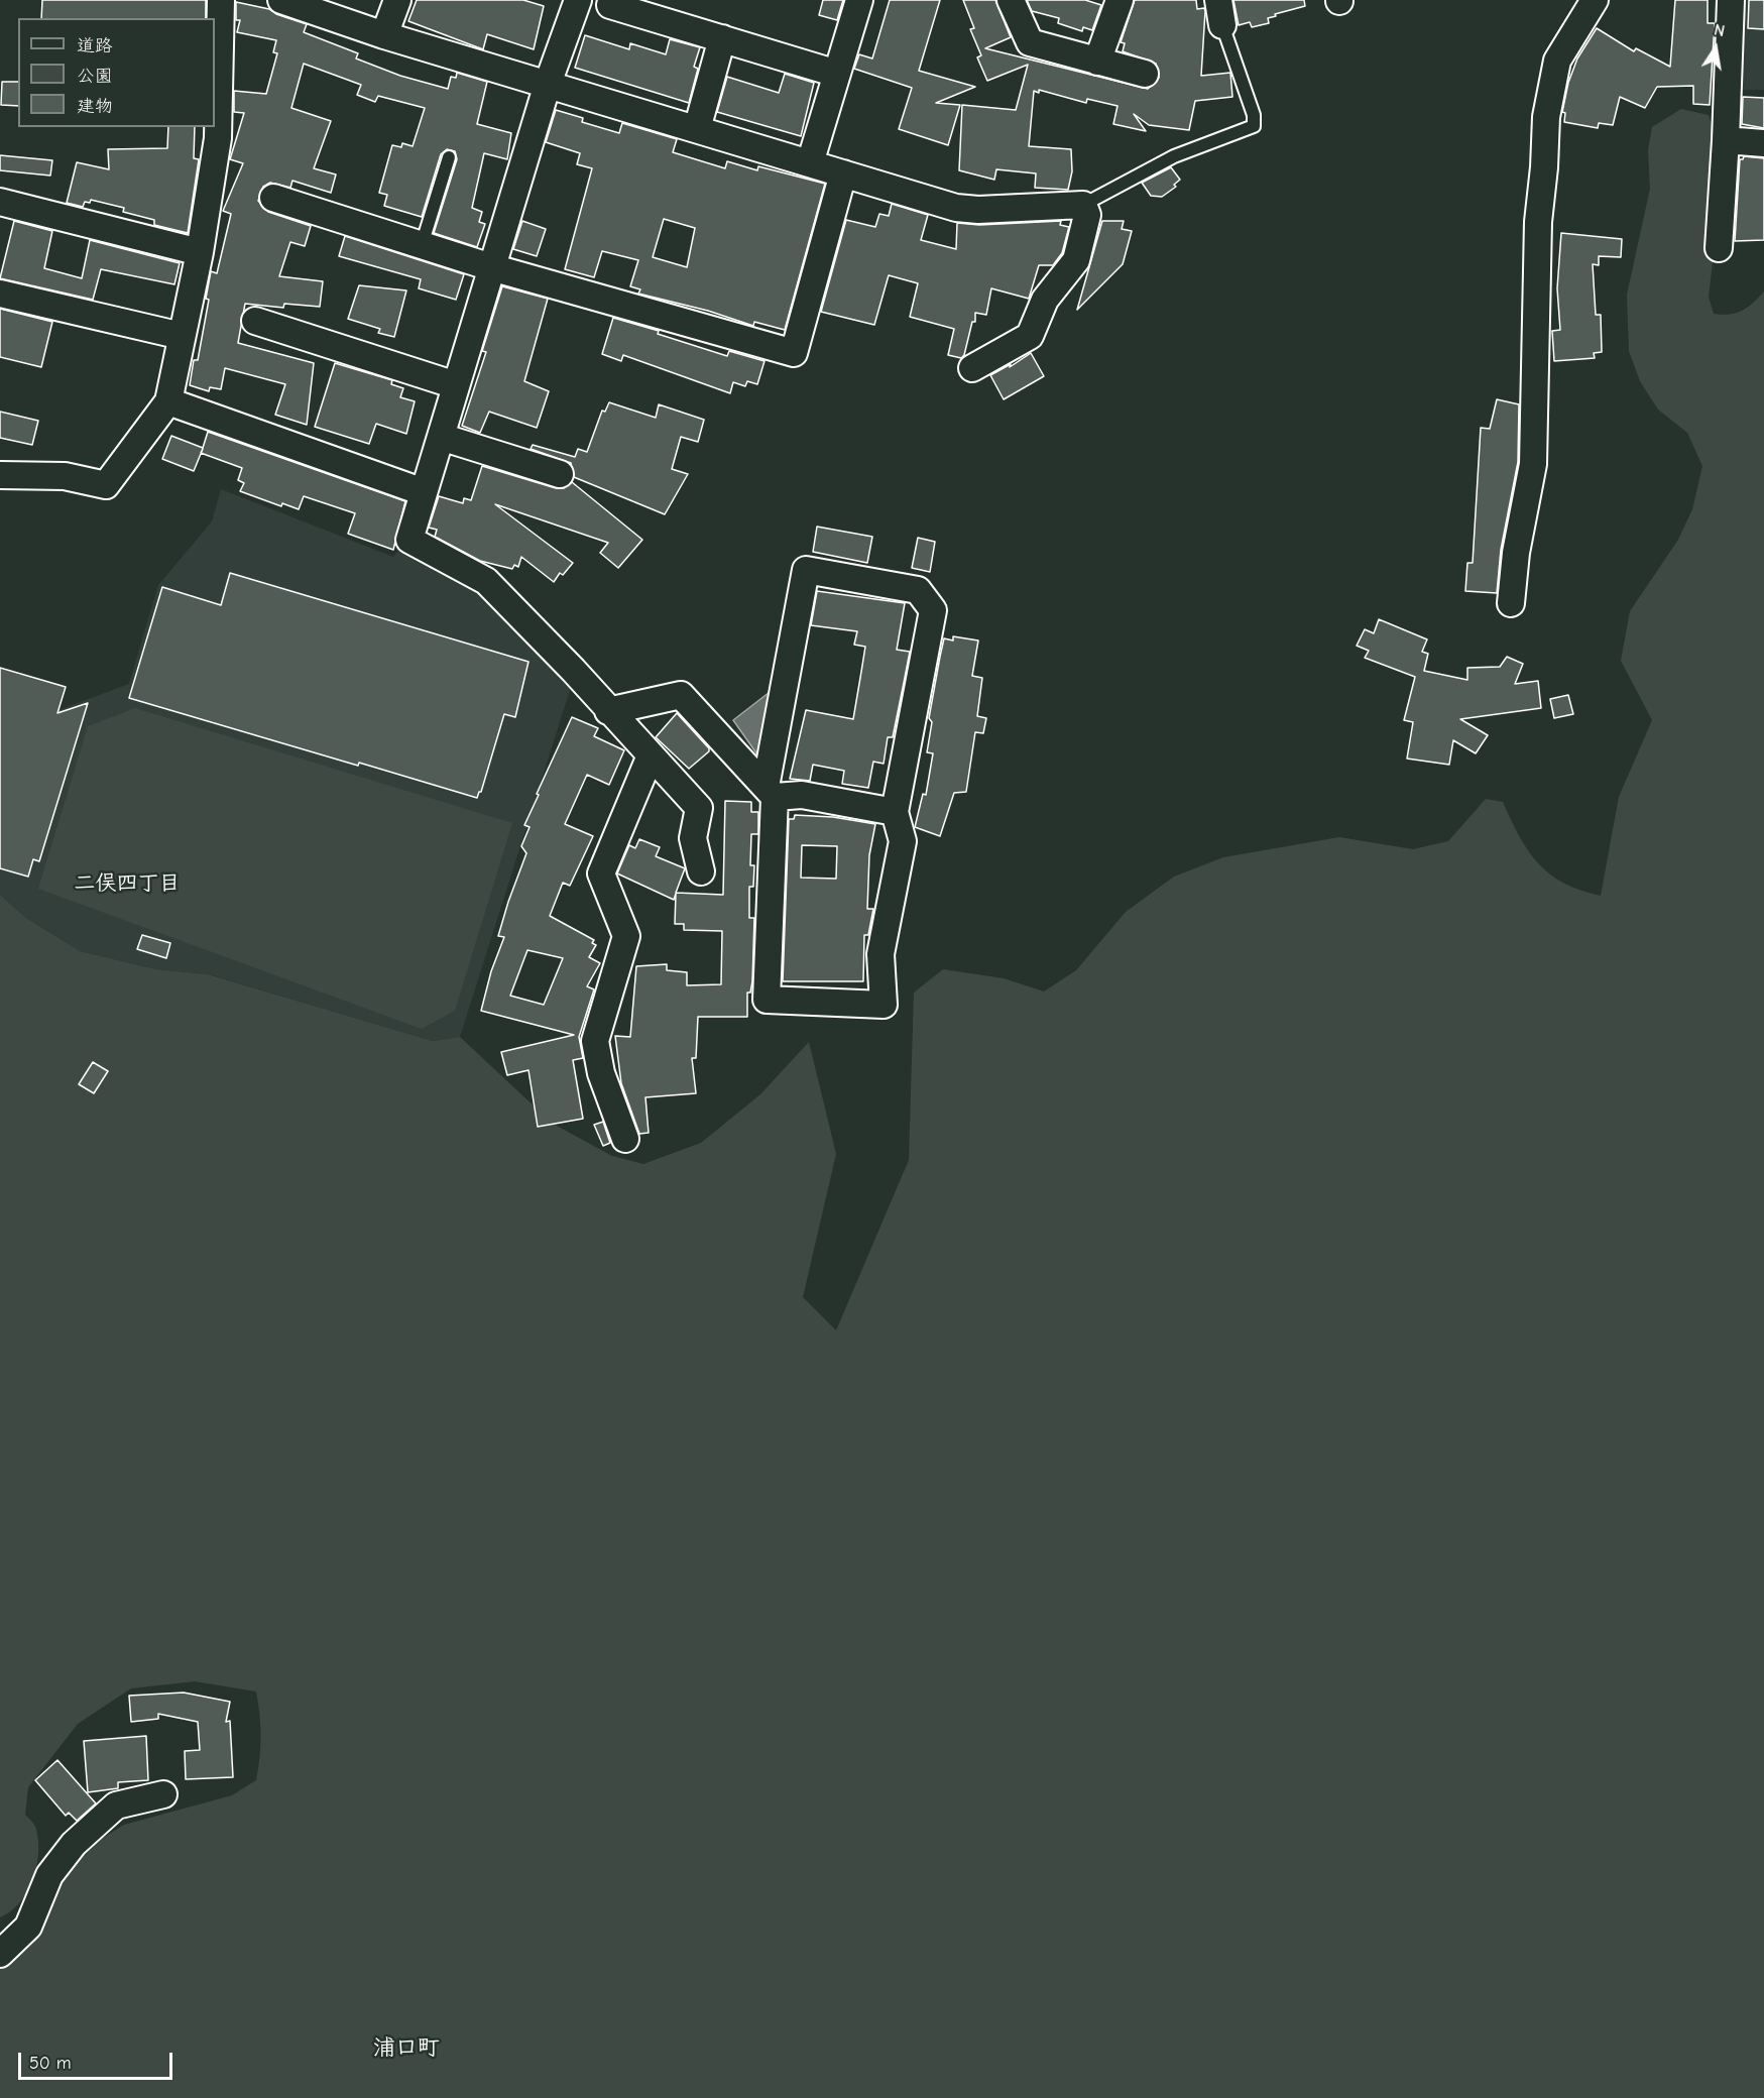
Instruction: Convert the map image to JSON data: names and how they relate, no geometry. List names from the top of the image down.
{
  "districts": ["二俣四丁目", "浦口町"],
  "legend": ["道路", "公園", "建物"],
  "scale_bar": "50 m",
  "north": "top"
}
